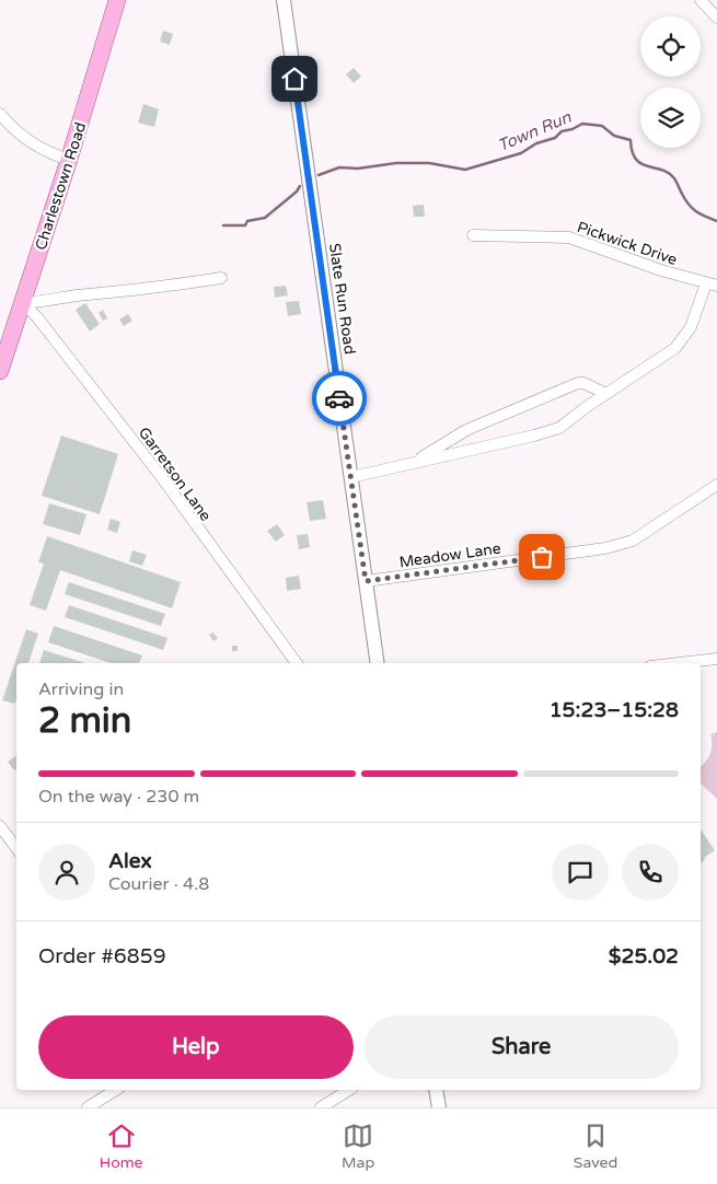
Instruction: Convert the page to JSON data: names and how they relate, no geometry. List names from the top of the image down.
{
  "streets": {
    "main road": ["Charlestown Road"],
    "street": [
      "Pickwick Drive",
      "Slate Run Road",
      "Garretson Lane",
      "Meadow Lane"
    ]
  },
  "crossings": [
    ["Charlestown Road", "Garretson Lane"],
    ["Pickwick Drive", "Slate Run Road"],
    ["Slate Run Road", "Meadow Lane"]
  ],
  "water": ["Town Run"],
  "page": {
    "heading": ["2 min", "Arriving in", "15:23–15:28"],
    "panel": [
      "Alex",
      "Courier · 4.8",
      "Order #6859",
      "$25.02"
    ],
    "bar": "On the way · 230 m",
    "buttons": ["Help", "Share"],
    "tabs": ["Home", "Map", "Saved"]
  }
}
